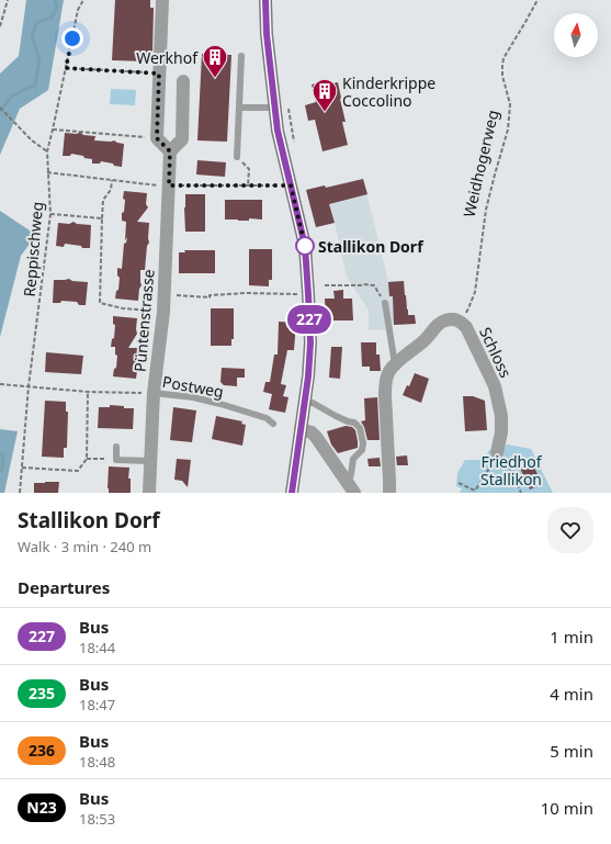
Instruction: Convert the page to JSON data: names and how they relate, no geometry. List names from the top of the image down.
{
  "streets": {
    "street": ["Püntenstrasse", "Schloss"],
    "lane": ["Postweg"],
    "path": ["Weidhogerweg", "Reppischweg"]
  },
  "crossings": [
    ["Weidhogerweg", "Schloss"],
    ["Reppischweg", "Postweg"],
    ["Püntenstrasse", "Postweg"]
  ],
  "parks": ["Friedhof Stallikon"],
  "places": {
    "building": ["Werkhof", "Kinderkrippe Coccolino"],
    "other": ["Stallikon Dorf"]
  },
  "lines": ["bus line 227"],
  "north": "top",
  "page": {
    "on_map": "227",
    "heading": [
      ["Stallikon Dorf", "Walk · 3 min · 240 m"],
      "Departures"
    ],
    "list": [
      {
        "mark": "227",
        "name": "Bus",
        "note": "18:44",
        "value": "1 min"
      },
      {
        "mark": "235",
        "name": "Bus",
        "note": "18:47",
        "value": "4 min"
      },
      {
        "mark": "236",
        "name": "Bus",
        "note": "18:48",
        "value": "5 min"
      },
      {
        "mark": "N23",
        "name": "Bus",
        "note": "18:53",
        "value": "10 min"
      }
    ]
  }
}
